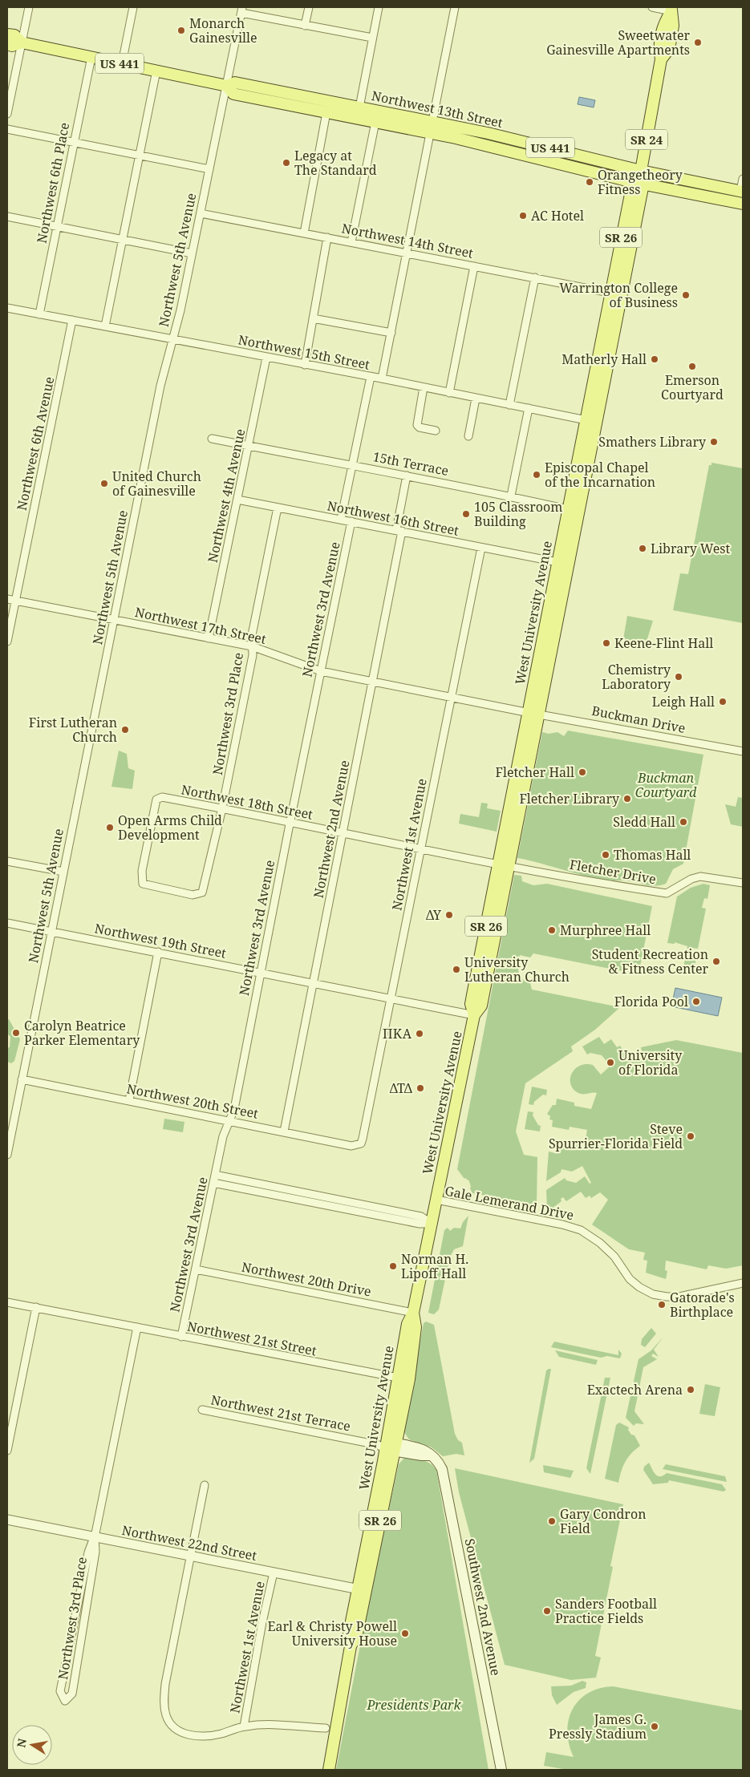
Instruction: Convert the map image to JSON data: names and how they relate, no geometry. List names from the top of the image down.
{
  "streets": {
    "main road": [
      "US 441",
      "Northwest 13th Street",
      "SR 24",
      "SR 26",
      "West University Avenue",
      "Southwest 2nd Avenue"
    ],
    "street": [
      "Northwest 6th Place",
      "Northwest 14th Street",
      "Northwest 5th Avenue",
      "Northwest 15th Street",
      "Northwest 6th Avenue",
      "15th Terrace",
      "Northwest 4th Avenue",
      "Northwest 16th Street",
      "Northwest 3rd Avenue",
      "Northwest 17th Street",
      "Northwest 3rd Place",
      "Buckman Drive",
      "Northwest 18th Street",
      "Northwest 2nd Avenue",
      "Northwest 1st Avenue",
      "Fletcher Drive",
      "Northwest 19th Street",
      "Northwest 20th Street",
      "Gale Lemerand Drive",
      "Northwest 20th Drive",
      "Northwest 21st Street",
      "Northwest 21st Terrace",
      "Northwest 22nd Street"
    ]
  },
  "crossings": [
    ["US 441", "Northwest 13th Street"],
    ["US 441", "West University Avenue"],
    ["Northwest 13th Street", "Northwest 6th Place"],
    ["Northwest 13th Street", "Northwest 5th Avenue"],
    ["Northwest 13th Street", "West University Avenue"],
    ["Northwest 6th Place", "Northwest 15th Street"],
    ["Northwest 14th Street", "Northwest 5th Avenue"],
    ["Northwest 14th Street", "West University Avenue"],
    ["Northwest 5th Avenue", "Northwest 15th Street"],
    ["Northwest 5th Avenue", "Northwest 17th Street"],
    ["Northwest 5th Avenue", "Northwest 19th Street"],
    ["Northwest 5th Avenue", "Northwest 20th Street"],
    ["Northwest 15th Street", "Northwest 6th Avenue"],
    ["Northwest 15th Street", "Northwest 4th Avenue"],
    ["Northwest 15th Street", "West University Avenue"],
    ["Northwest 6th Avenue", "Northwest 17th Street"],
    ["15th Terrace", "Northwest 4th Avenue"],
    ["15th Terrace", "West University Avenue"],
    ["15th Terrace", "Northwest 2nd Avenue"],
    ["Northwest 4th Avenue", "Northwest 16th Street"],
    ["Northwest 4th Avenue", "Northwest 17th Street"],
    ["Northwest 16th Street", "Northwest 3rd Avenue"],
    ["Northwest 16th Street", "West University Avenue"],
    ["Northwest 16th Street", "Northwest 3rd Place"],
    ["Northwest 16th Street", "Northwest 2nd Avenue"],
    ["Northwest 16th Street", "Northwest 1st Avenue"],
    ["Northwest 3rd Avenue", "Northwest 17th Street"],
    ["Northwest 3rd Avenue", "Northwest 18th Street"],
    ["Northwest 3rd Avenue", "Northwest 19th Street"],
    ["Northwest 3rd Avenue", "Northwest 20th Street"],
    ["Northwest 3rd Avenue", "Northwest 20th Drive"],
    ["Northwest 3rd Avenue", "Northwest 21st Street"],
    ["West University Avenue", "Northwest 17th Street"],
    ["West University Avenue", "Buckman Drive"],
    ["West University Avenue", "Northwest 18th Street"],
    ["West University Avenue", "Fletcher Drive"],
    ["West University Avenue", "Northwest 19th Street"],
    ["West University Avenue", "Gale Lemerand Drive"],
    ["West University Avenue", "Northwest 20th Drive"],
    ["West University Avenue", "Northwest 21st Street"],
    ["West University Avenue", "Northwest 21st Terrace"],
    ["West University Avenue", "Northwest 22nd Street"],
    ["West University Avenue", "Southwest 2nd Avenue"],
    ["Northwest 17th Street", "Northwest 3rd Place"],
    ["Northwest 17th Street", "Buckman Drive"],
    ["Northwest 17th Street", "Northwest 2nd Avenue"],
    ["Northwest 17th Street", "Northwest 1st Avenue"],
    ["Northwest 3rd Place", "Northwest 18th Street"],
    ["Northwest 3rd Place", "Northwest 21st Street"],
    ["Northwest 3rd Place", "Northwest 22nd Street"],
    ["Northwest 18th Street", "Northwest 2nd Avenue"],
    ["Northwest 18th Street", "Northwest 1st Avenue"],
    ["Northwest 18th Street", "Fletcher Drive"],
    ["Northwest 2nd Avenue", "Northwest 19th Street"],
    ["Northwest 2nd Avenue", "Northwest 20th Street"],
    ["Northwest 1st Avenue", "Northwest 19th Street"],
    ["Northwest 1st Avenue", "Northwest 20th Street"],
    ["Northwest 1st Avenue", "Northwest 22nd Street"],
    ["Northwest 21st Terrace", "Southwest 2nd Avenue"]
  ],
  "parks": ["Buckman Courtyard", "Presidents Park"],
  "places": [
    "Monarch Gainesville",
    "Sweetwater Gainesville Apartments",
    "Legacy at The Standard",
    "Orangetheory Fitness",
    "AC Hotel",
    "Warrington College of Business",
    "Matherly Hall",
    "Emerson Courtyard",
    "Smathers Library",
    "Episcopal Chapel of the Incarnation",
    "United Church of Gainesville",
    "105 Classroom Building",
    "Library West",
    "Keene-Flint Hall",
    "Chemistry Laboratory",
    "Leigh Hall",
    "First Lutheran Church",
    "Fletcher Hall",
    "Fletcher Library",
    "Sledd Hall",
    "Open Arms Child Development",
    "Thomas Hall",
    "ΔΥ",
    "Murphree Hall",
    "Student Recreation & Fitness Center",
    "University Lutheran Church",
    "Florida Pool",
    "Carolyn Beatrice Parker Elementary",
    "ΠΚΑ",
    "University of Florida",
    "ΔΤΔ",
    "Steve Spurrier-Florida Field",
    "Norman H. Lipoff Hall",
    "Gatorade's Birthplace",
    "Exactech Arena",
    "Gary Condron Field",
    "Sanders Football Practice Fields",
    "Earl & Christy Powell University House",
    "James G. Pressly Stadium"
  ],
  "north": "left"
}
